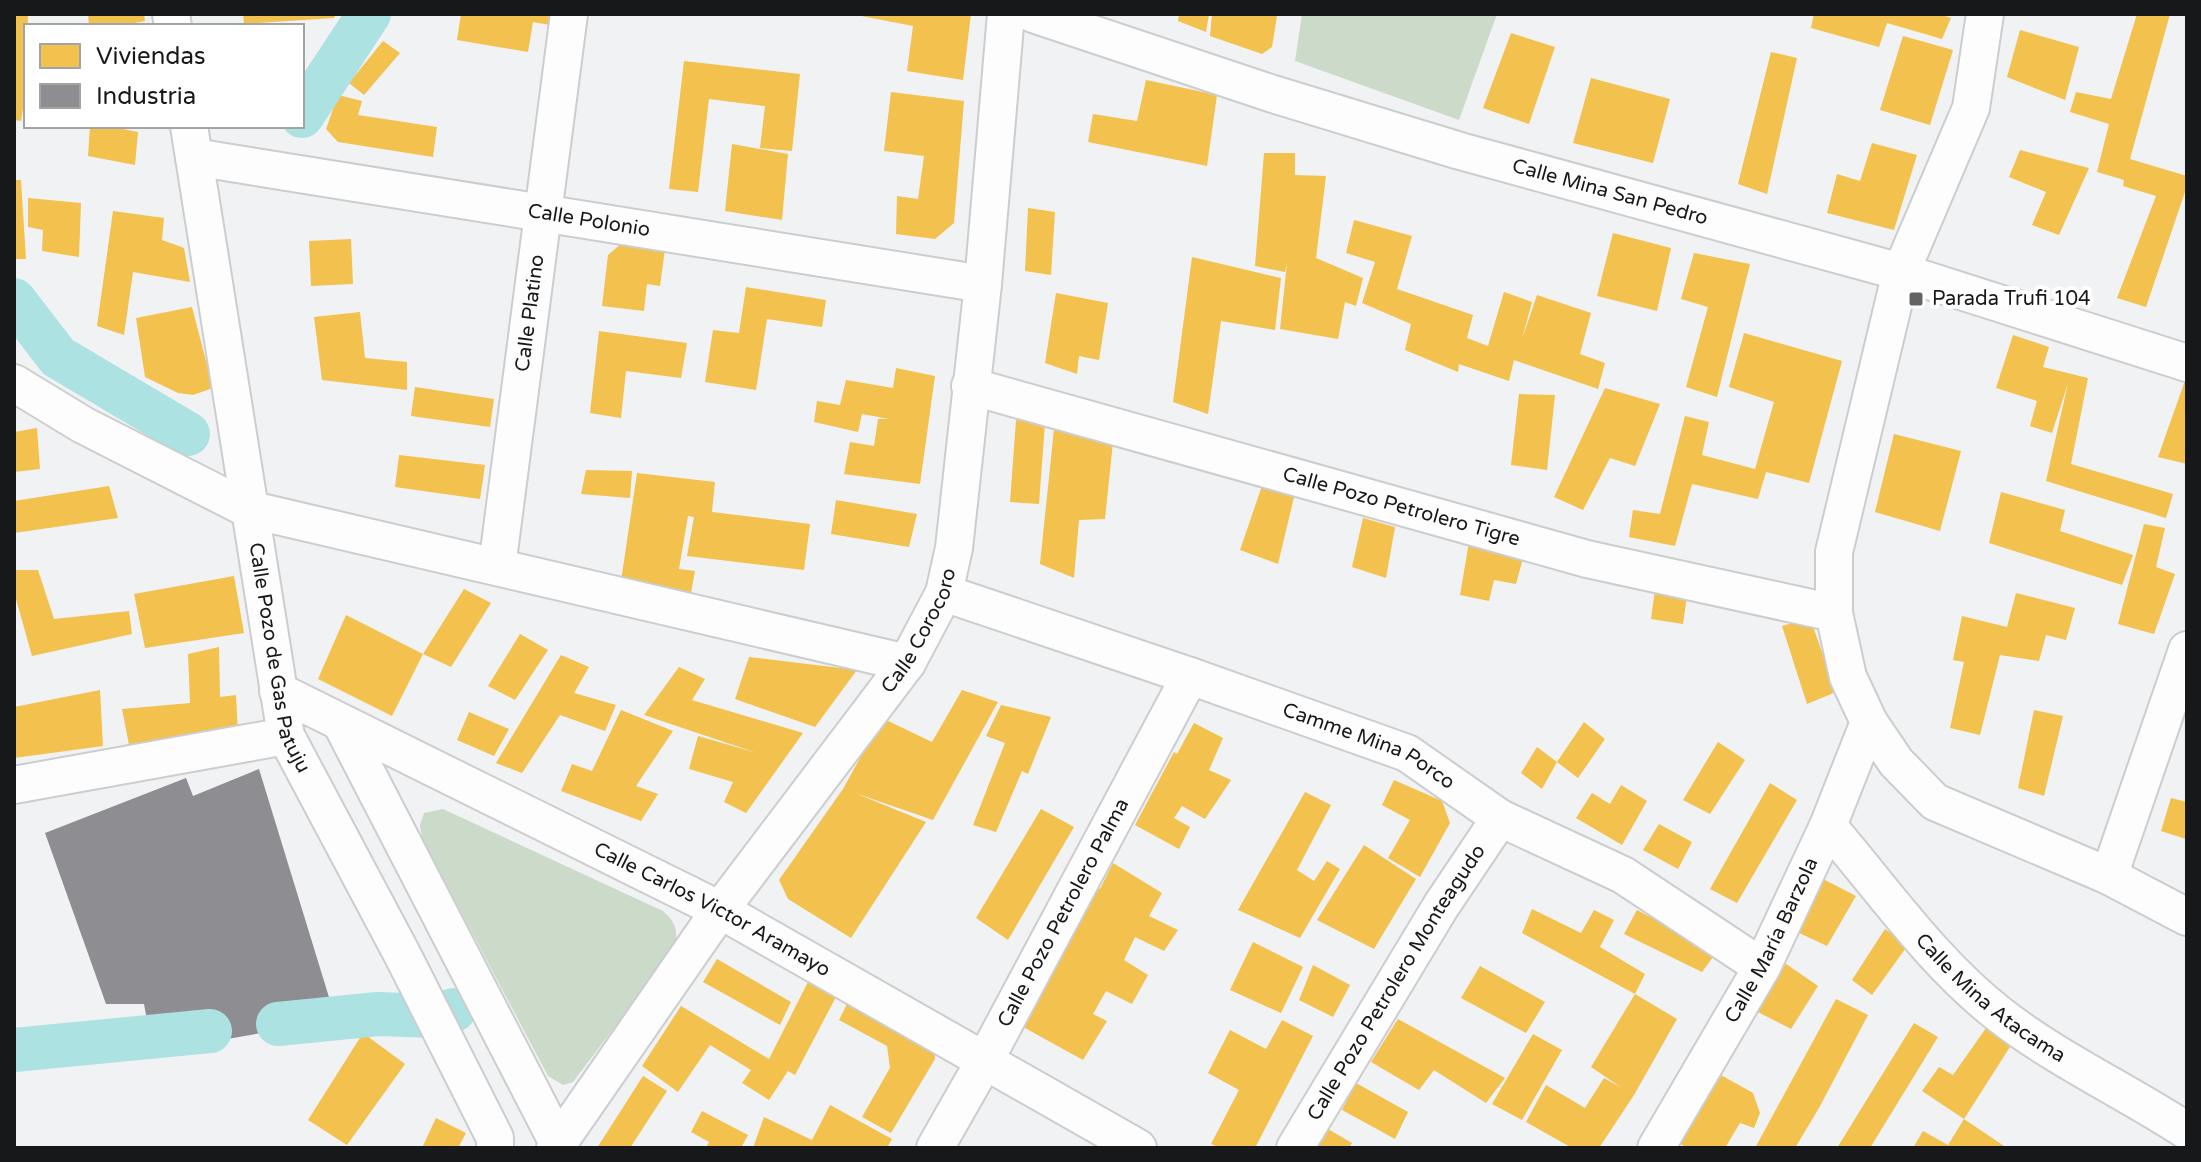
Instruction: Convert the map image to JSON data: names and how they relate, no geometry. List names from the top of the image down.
{
  "streets": {
    "street": [
      "Calle Mina San Pedro",
      "Calle Polonio",
      "Calle Platino",
      "Calle Pozo Petrolero Tigre",
      "Calle Corocoro",
      "Calle Pozo de Gas Patuju",
      "Camme Mina Porco",
      "Calle Carlos Victor Aramayo",
      "Calle Pozo Petrolero Palma",
      "Calle María Barzola",
      "Calle Pozo Petrolero Monteagudo",
      "Calle Mina Atacama"
    ]
  },
  "crossings": [
    ["Calle Polonio", "Calle Platino"],
    ["Calle Polonio", "Calle Corocoro"],
    ["Calle Polonio", "Calle Pozo de Gas Patuju"],
    ["Calle Pozo Petrolero Tigre", "Calle Corocoro"],
    ["Calle Corocoro", "Camme Mina Porco"],
    ["Calle Corocoro", "Calle Carlos Victor Aramayo"],
    ["Calle Pozo de Gas Patuju", "Calle Carlos Victor Aramayo"],
    ["Camme Mina Porco", "Calle Pozo Petrolero Palma"],
    ["Camme Mina Porco", "Calle María Barzola"],
    ["Camme Mina Porco", "Calle Pozo Petrolero Monteagudo"],
    ["Calle Carlos Victor Aramayo", "Calle Pozo Petrolero Palma"],
    ["Calle María Barzola", "Calle Mina Atacama"]
  ],
  "places": {
    "transit": ["Parada Trufi 104"]
  },
  "legend": ["Viviendas", "Industria"]
}
